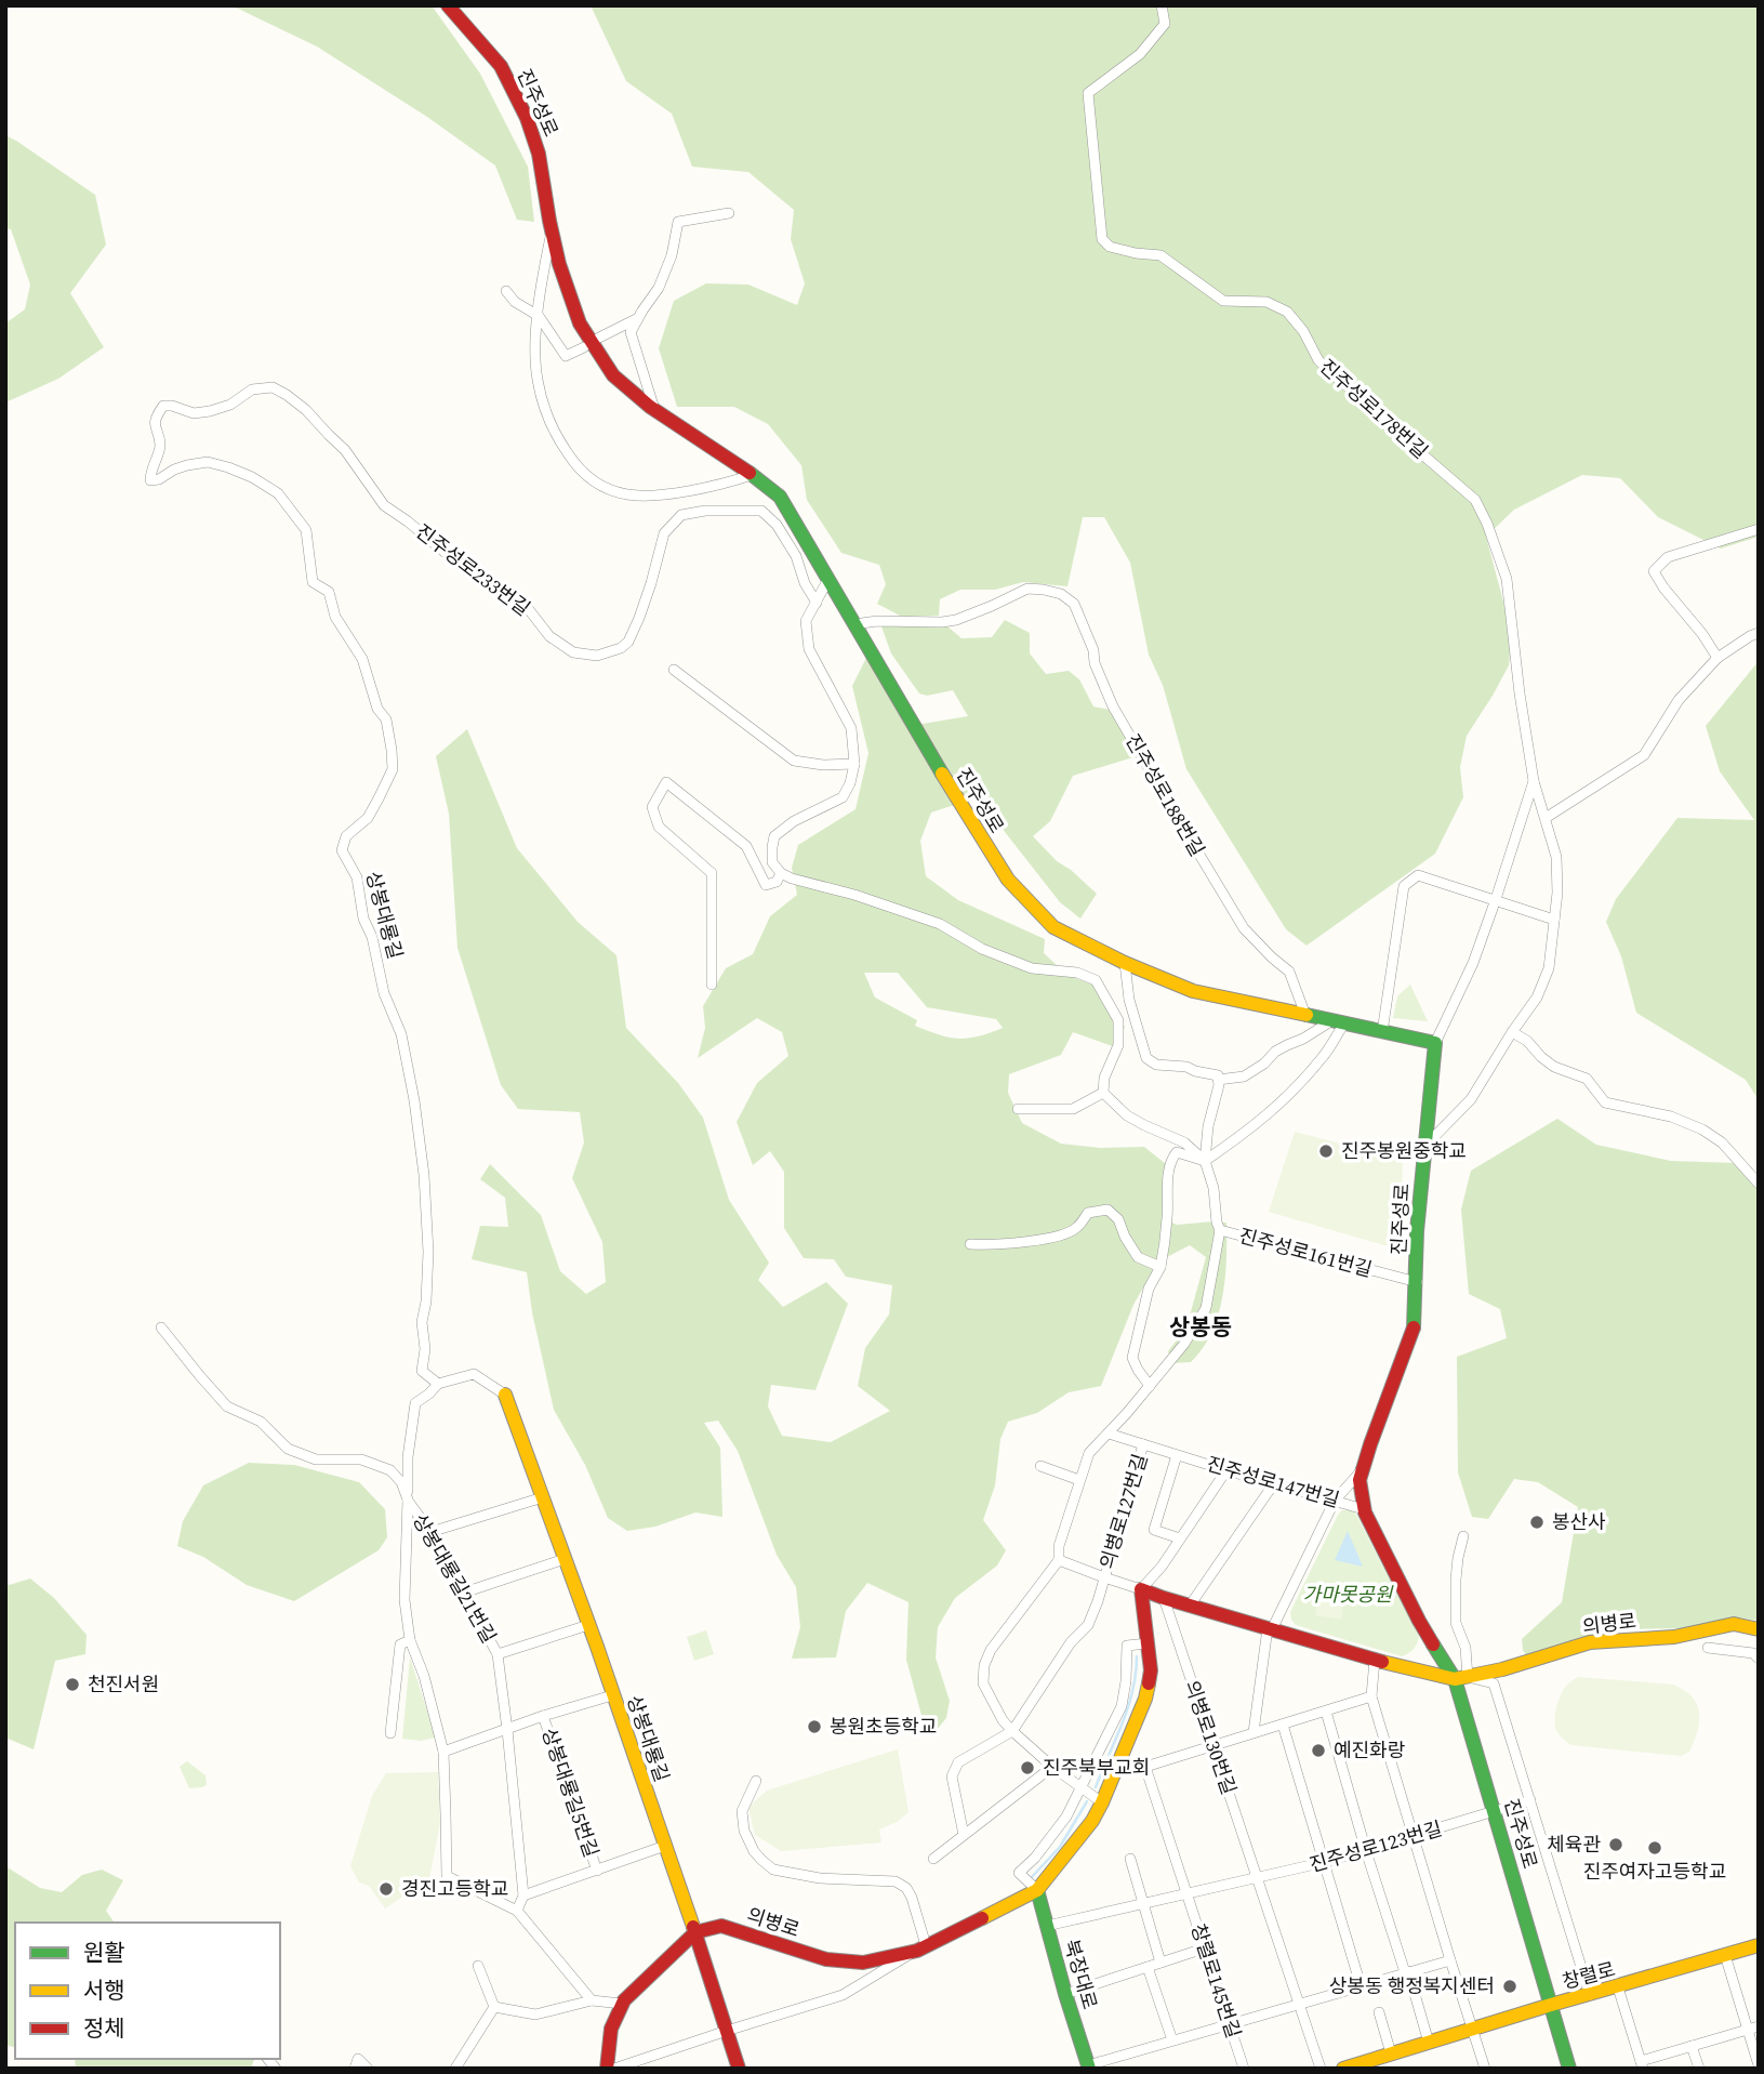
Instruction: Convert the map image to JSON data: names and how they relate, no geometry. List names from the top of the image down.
{
  "streets": {
    "street": [
      "진주성로",
      "진주성로178번길",
      "진주성로233번길",
      "진주성로188번길",
      "상봉대룡길",
      "진주성로161번길",
      "진주성로147번길",
      "의병로127번길",
      "상봉대룡길21번길",
      "의병로",
      "의병로130번길",
      "상봉대룡길5번길",
      "진주성로123번길",
      "북장대로",
      "창렬로",
      "창렬로145번길"
    ]
  },
  "crossings": [
    ["진주성로", "진주성로178번길"],
    ["진주성로", "진주성로188번길"],
    ["진주성로", "진주성로161번길"],
    ["진주성로", "진주성로147번길"],
    ["진주성로", "의병로"],
    ["진주성로", "진주성로123번길"],
    ["진주성로", "창렬로"],
    ["진주성로233번길", "상봉대룡길"],
    ["상봉대룡길", "상봉대룡길21번길"],
    ["상봉대룡길", "의병로"],
    ["상봉대룡길", "상봉대룡길5번길"],
    ["진주성로147번길", "의병로127번길"],
    ["의병로", "의병로130번길"],
    ["의병로", "북장대로"],
    ["의병로130번길", "진주성로123번길"],
    ["진주성로123번길", "북장대로"],
    ["진주성로123번길", "창렬로145번길"]
  ],
  "districts": ["상봉동"],
  "parks": ["가마못공원"],
  "places": [
    "진주봉원중학교",
    "봉산사",
    "천진서원",
    "봉원초등학교",
    "예진화랑",
    "진주북부교회",
    "체육관",
    "진주여자고등학교",
    "경진고등학교",
    "상봉동 행정복지센터"
  ],
  "legend": ["원활", "서행", "정체"]
}
